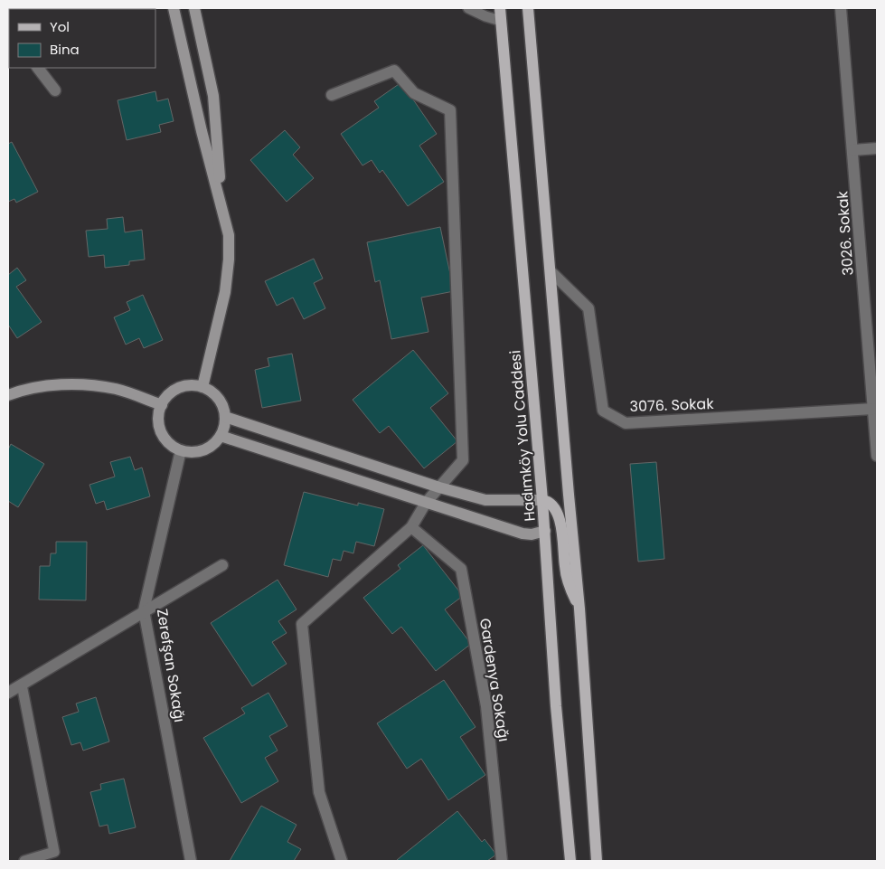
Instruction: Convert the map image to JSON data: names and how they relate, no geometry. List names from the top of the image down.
{
  "streets": {
    "main road": ["Hadımköy Yolu Caddesi"],
    "street": [
      "3026. Sokak",
      "3076. Sokak",
      "Zerefşan Sokağı",
      "Gardenya Sokağı"
    ]
  },
  "crossings": [
    ["3026. Sokak", "3076. Sokak"]
  ],
  "legend": ["Yol", "Bina"]
}
